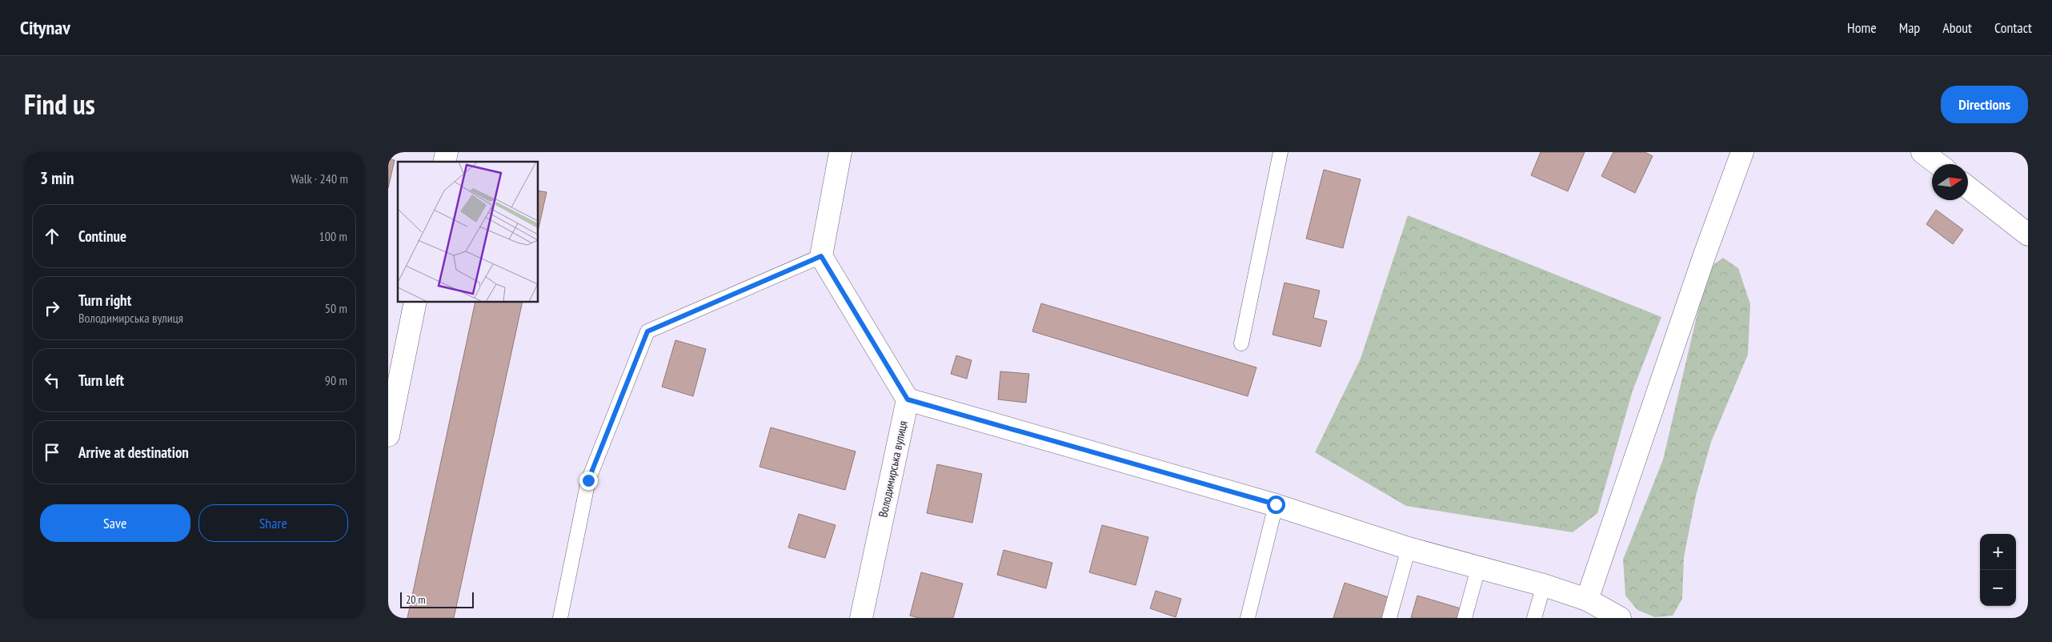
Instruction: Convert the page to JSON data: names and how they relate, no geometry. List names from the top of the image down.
{
  "streets": {
    "street": ["Володимирська вулиця"]
  },
  "scale_bar": "20 m",
  "north": "right",
  "page": {
    "header": "Citynav",
    "nav": [
      "Home",
      "Map",
      "About",
      "Contact"
    ],
    "title": "Find us",
    "buttons": [
      "Directions",
      ["Save", "Share"]
    ],
    "heading": ["3 min", "Walk · 240 m"],
    "list": [
      ["Continue", "100 m"],
      ["Turn right", "Володимирська вулиця", "50 m"],
      ["Turn left", "90 m"],
      "Arrive at destination"
    ],
    "map_buttons": ["+", "−"],
    "scale": "20 m"
  }
}
